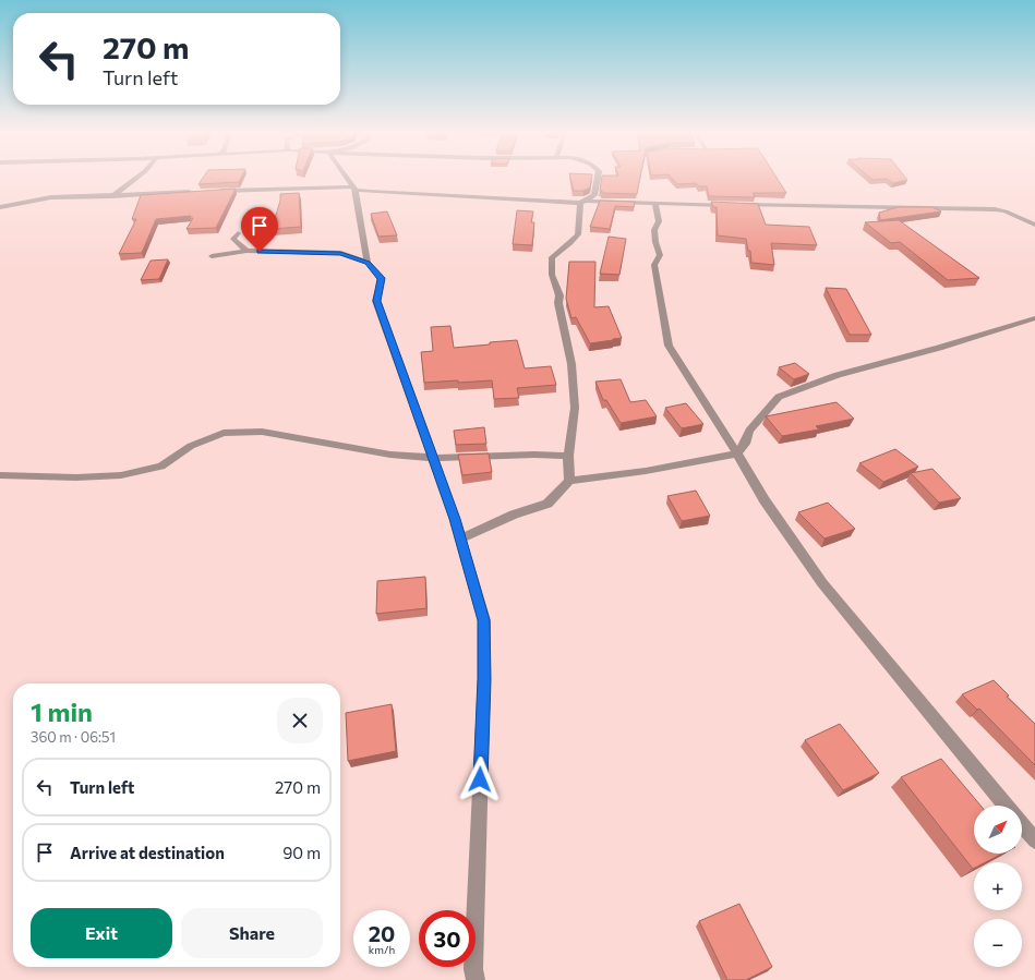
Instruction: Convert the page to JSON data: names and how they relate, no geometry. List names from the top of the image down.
{
  "north": "top right",
  "page": {
    "turn": ["270 m", "Turn left"],
    "heading": ["1 min", "360 m · 06:51"],
    "list": [
      {
        "name": "Turn left",
        "value": "270 m"
      },
      {
        "name": "Arrive at destination",
        "value": "90 m"
      }
    ],
    "map_buttons": ["+", "−"],
    "buttons": ["Exit", "Share"],
    "speed": "20 km/h",
    "limit": "30"
  }
}
